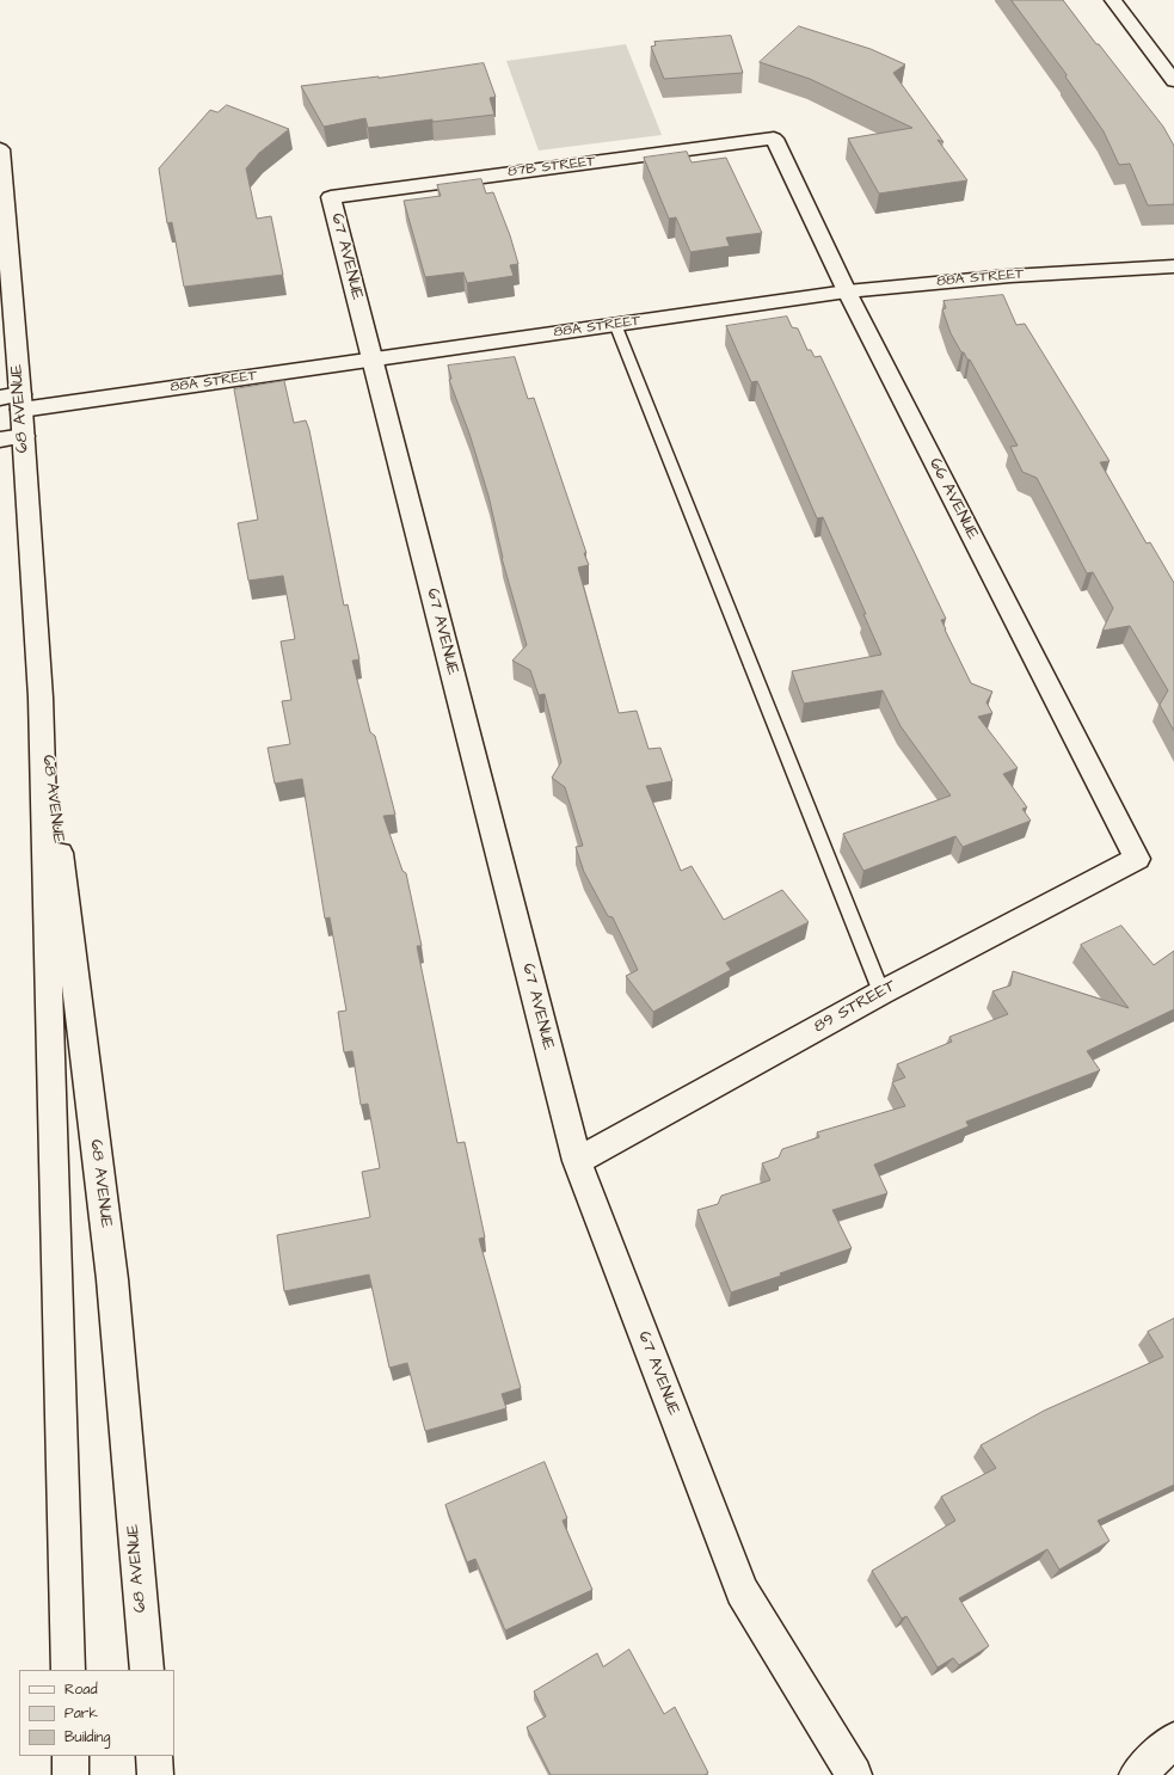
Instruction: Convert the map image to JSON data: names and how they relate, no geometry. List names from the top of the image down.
{
  "streets": {
    "street": [
      "87B STREET",
      "67 AVENUE",
      "88A STREET",
      "68 AVENUE",
      "66 AVENUE",
      "89 STREET"
    ]
  },
  "crossings": [
    ["87B STREET", "67 AVENUE"],
    ["87B STREET", "66 AVENUE"],
    ["67 AVENUE", "88A STREET"],
    ["67 AVENUE", "89 STREET"],
    ["88A STREET", "68 AVENUE"],
    ["88A STREET", "66 AVENUE"],
    ["66 AVENUE", "89 STREET"]
  ],
  "legend": ["Road", "Park", "Building"]
}
